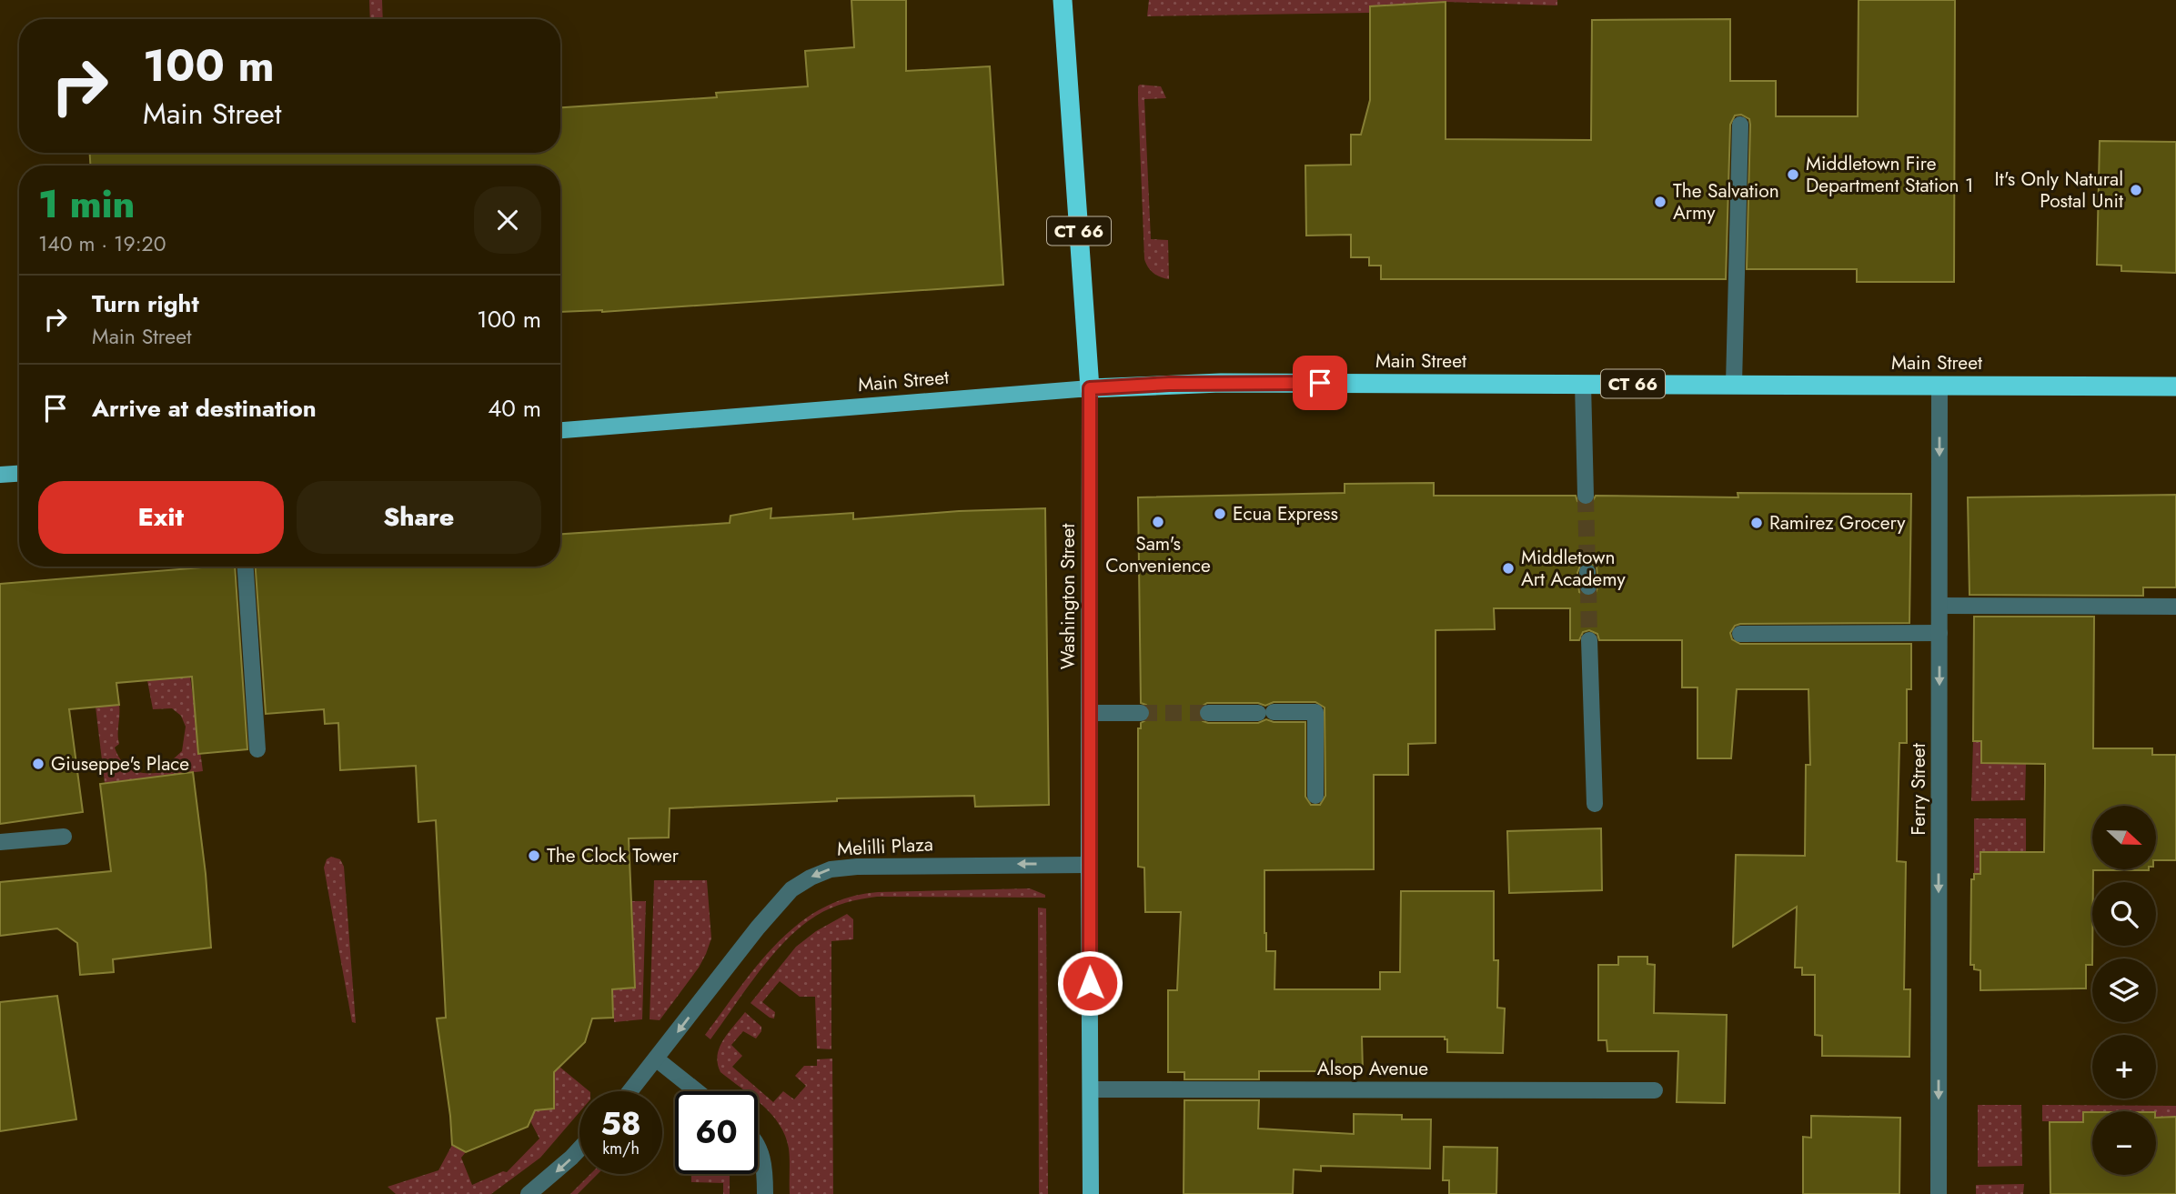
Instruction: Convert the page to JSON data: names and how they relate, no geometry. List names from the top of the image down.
{
  "streets": {
    "highway": ["CT 66", "Main Street", "Washington Street"],
    "street": ["Ferry Street", "Melilli Plaza", "Alsop Avenue"]
  },
  "crossings": [
    ["Main Street", "Washington Street"],
    ["Main Street", "Ferry Street"],
    ["Washington Street", "Melilli Plaza"],
    ["Washington Street", "Alsop Avenue"]
  ],
  "one_way": ["Ferry Street", "Melilli Plaza"],
  "places": [
    "Middletown Fire Department Station 1",
    "It's Only Natural Postal Unit",
    "The Salvation Army",
    "Ecua Express",
    "Sam's Convenience",
    "Ramirez Grocery",
    "Middletown Art Academy",
    "Giuseppe's Place",
    "The Clock Tower"
  ],
  "north": "right",
  "page": {
    "turn": ["100 m", "Main Street"],
    "heading": ["1 min", "140 m · 19:20"],
    "list": [
      {
        "name": "Turn right",
        "note": "Main Street",
        "value": "100 m"
      },
      {
        "name": "Arrive at destination",
        "value": "40 m"
      }
    ],
    "buttons": ["Exit", "Share"],
    "map_buttons": ["+", "−"],
    "speed": "58 km/h",
    "limit": "60"
  }
}
